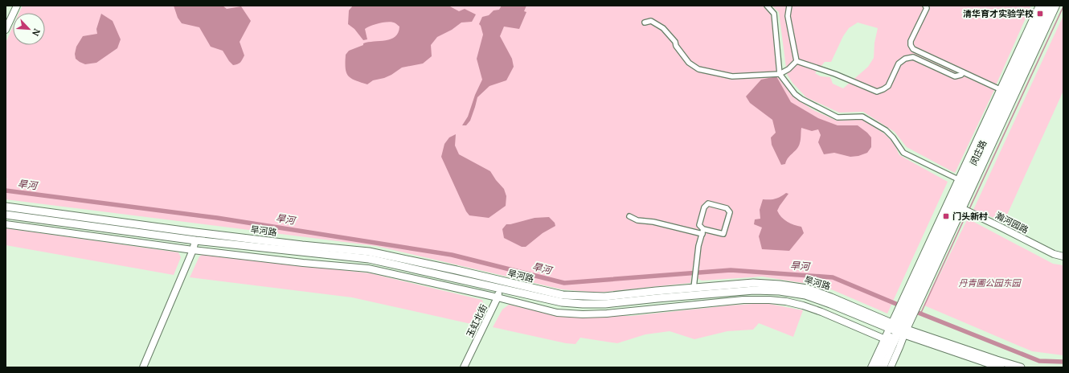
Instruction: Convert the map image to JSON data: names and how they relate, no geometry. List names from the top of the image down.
{
  "streets": {
    "main road": ["旱河路"],
    "street": ["闵庄路", "瀚河园路", "玉虹北街"]
  },
  "crossings": [
    ["闵庄路", "瀚河园路"],
    ["旱河路", "玉虹北街"]
  ],
  "water": ["旱河"],
  "parks": ["丹青圃公园东园"],
  "places": {
    "transit": ["清华育才实验学校", "门头新村"]
  },
  "north": "bottom right"
}
